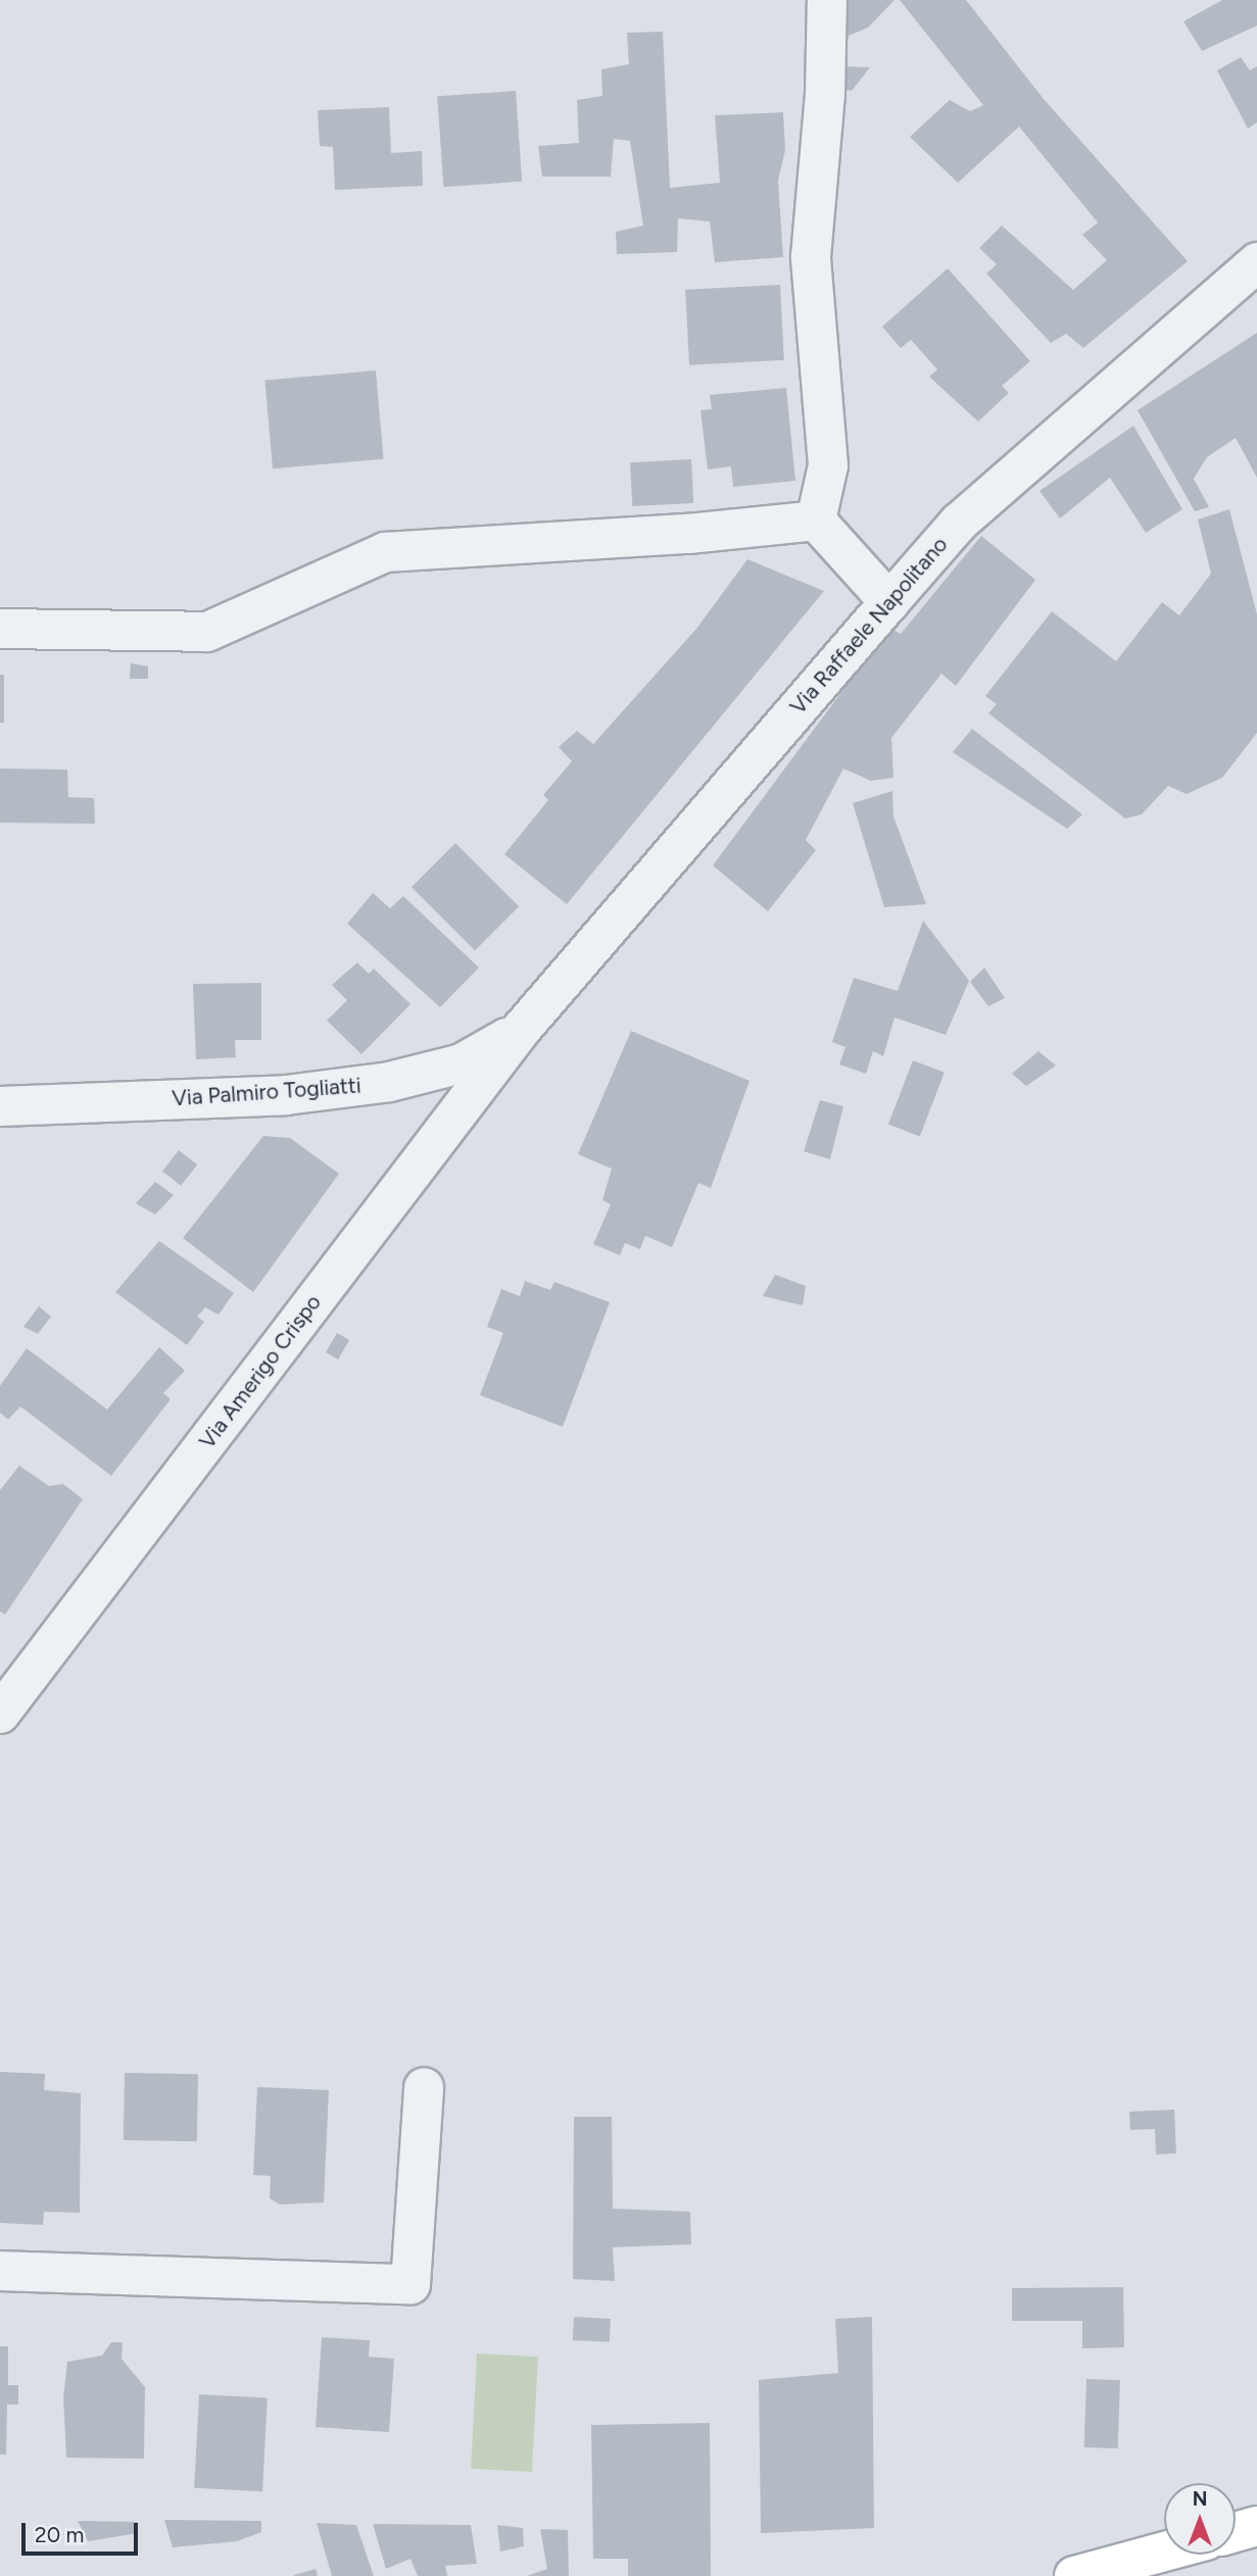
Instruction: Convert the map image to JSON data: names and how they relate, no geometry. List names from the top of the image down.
{
  "streets": {
    "street": ["Via Raffaele Napolitano", "Via Palmiro Togliatti", "Via Amerigo Crispo"]
  },
  "crossings": [
    ["Via Raffaele Napolitano", "Via Palmiro Togliatti"],
    ["Via Raffaele Napolitano", "Via Amerigo Crispo"],
    ["Via Palmiro Togliatti", "Via Amerigo Crispo"]
  ],
  "scale_bar": "20 m",
  "north": "top"
}
